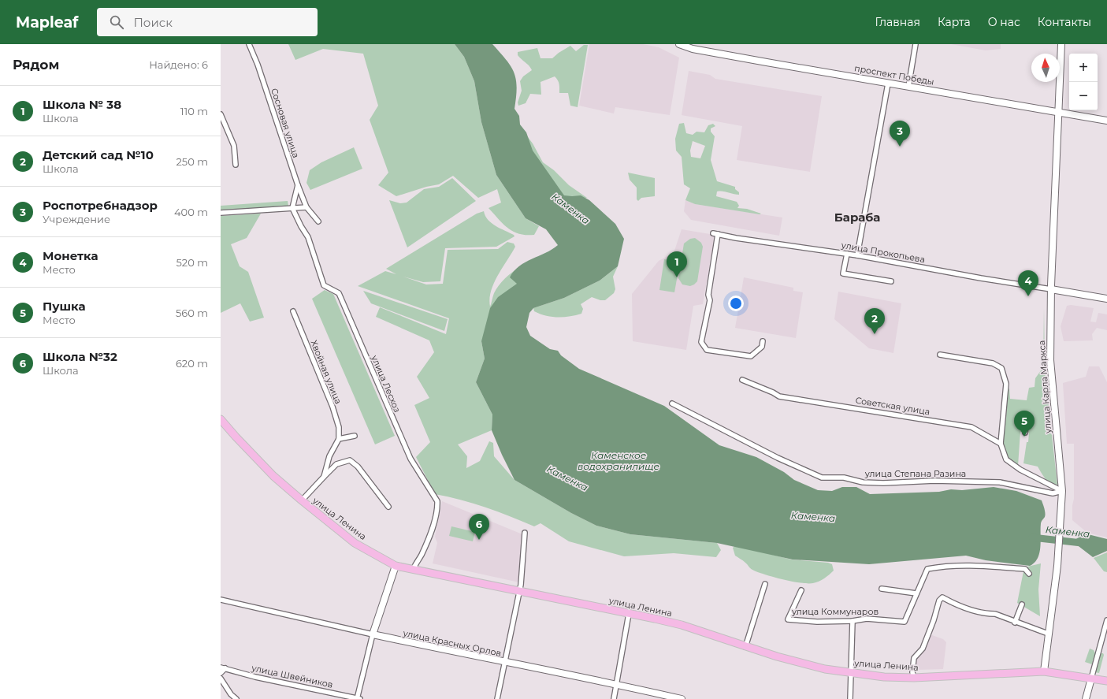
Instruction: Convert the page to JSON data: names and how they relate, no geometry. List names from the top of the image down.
{
  "streets": {
    "main road": ["улица Ленина"],
    "street": [
      "проспект Победы",
      "Сосновая улица",
      "улица Прокопьева",
      "Хвойная улица",
      "улица Лесхоз",
      "улица Карла Маркса",
      "Советская улица",
      "улица Степана Разина",
      "улица Коммунаров",
      "улица Красных Орлов",
      "улица Швейников"
    ]
  },
  "crossings": [
    ["проспект Победы", "улица Карла Маркса"],
    ["улица Прокопьева", "улица Карла Маркса"],
    ["улица Лесхоз", "улица Ленина"],
    ["улица Карла Маркса", "улица Степана Разина"],
    ["улица Карла Маркса", "улица Ленина"]
  ],
  "districts": ["Бараба"],
  "water": ["Каменка", "Каменское водохранилище"],
  "north": "top",
  "page": {
    "header": "Mapleaf",
    "search": "Поиск",
    "nav": [
      "Главная",
      "Карта",
      "О нас",
      "Контакты"
    ],
    "heading": ["Рядом", "Найдено: 6"],
    "map_buttons": ["+", "−"],
    "list": [
      {
        "mark": "1",
        "name": "Школа № 38",
        "note": "Школа",
        "value": "110 m"
      },
      {
        "mark": "2",
        "name": "Детский сад №10",
        "note": "Школа",
        "value": "250 m"
      },
      {
        "mark": "3",
        "name": "Роспотребнадзор",
        "note": "Учреждение",
        "value": "400 m"
      },
      {
        "mark": "4",
        "name": "Монетка",
        "note": "Место",
        "value": "520 m"
      },
      {
        "mark": "5",
        "name": "Пушка",
        "note": "Место",
        "value": "560 m"
      },
      {
        "mark": "6",
        "name": "Школа №32",
        "note": "Школа",
        "value": "620 m"
      }
    ],
    "pins": [
      "3",
      "1",
      "4",
      "2",
      "5",
      "6"
    ]
  }
}
